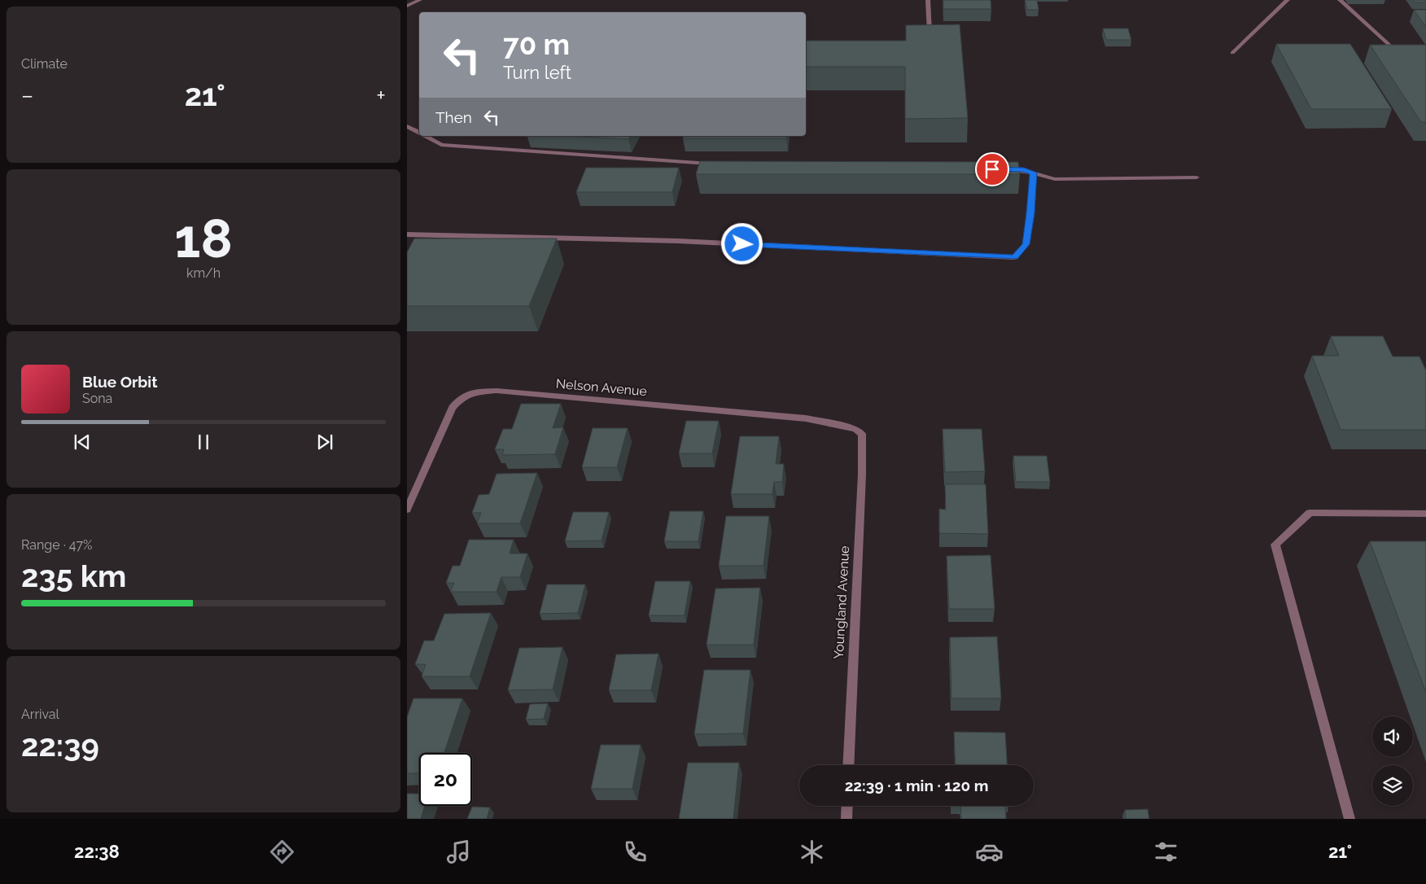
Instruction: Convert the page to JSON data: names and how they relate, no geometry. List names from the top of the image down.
{
  "streets": {
    "street": ["Nelson Avenue", "Youngland Avenue"]
  },
  "crossings": [
    ["Nelson Avenue", "Youngland Avenue"]
  ],
  "page": {
    "tile": [
      "Climate",
      ["18", "km/h"],
      ["Range · 47%", "235 km"],
      ["Arrival", "22:39"]
    ],
    "turn": ["70 m", "Turn left"],
    "heat": ["−", "21°", "+"],
    "then": "Then",
    "song": ["Blue Orbit", "Sona"],
    "limit": "20",
    "trip": "22:39 · 1 min · 120 m",
    "tabs": ["22:38", "21°"]
  }
}
